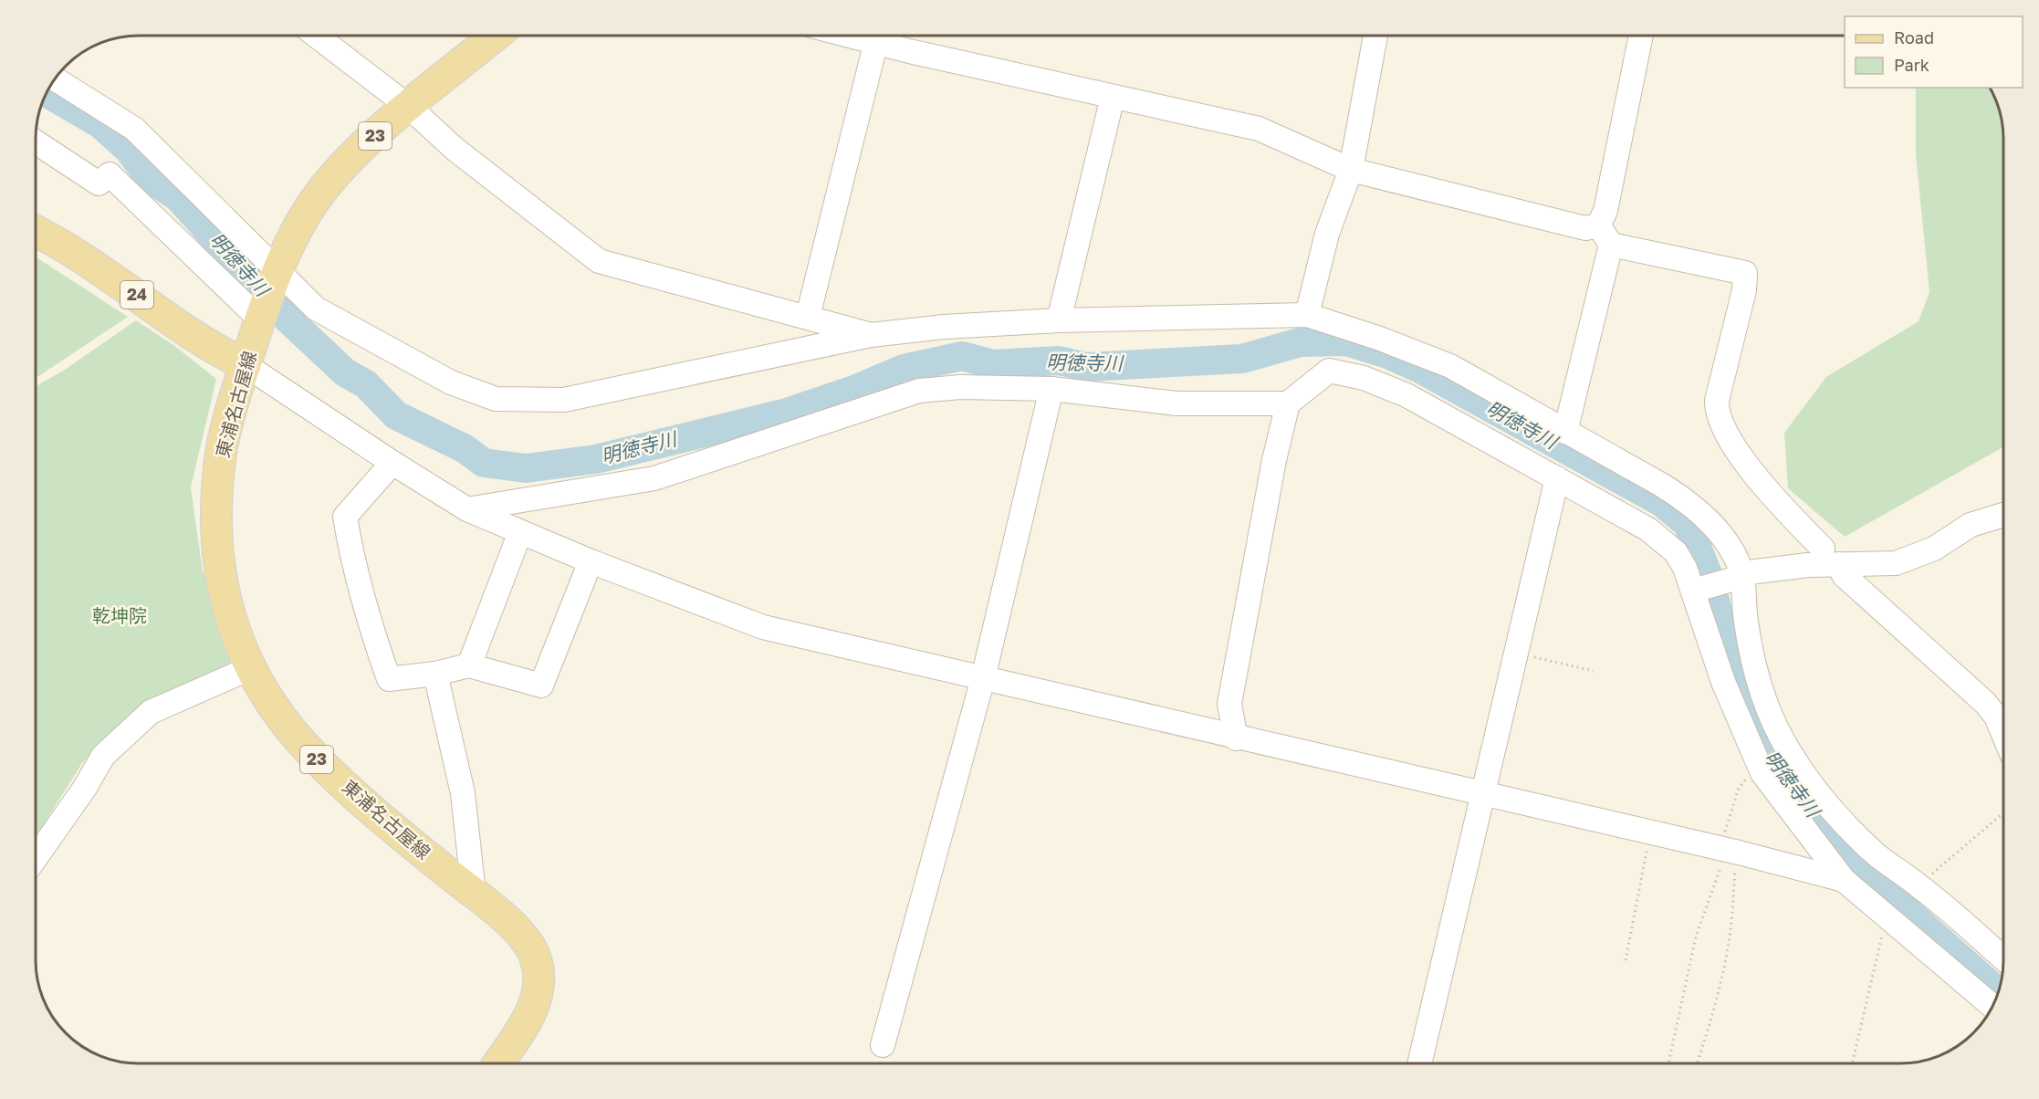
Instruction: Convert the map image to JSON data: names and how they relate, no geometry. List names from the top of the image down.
{
  "streets": {
    "main road": ["23", "24", "東浦名古屋線"]
  },
  "crossings": [
    ["24", "東浦名古屋線"]
  ],
  "water": ["明徳寺川"],
  "parks": ["乾坤院"],
  "legend": ["Road", "Park"]
}
